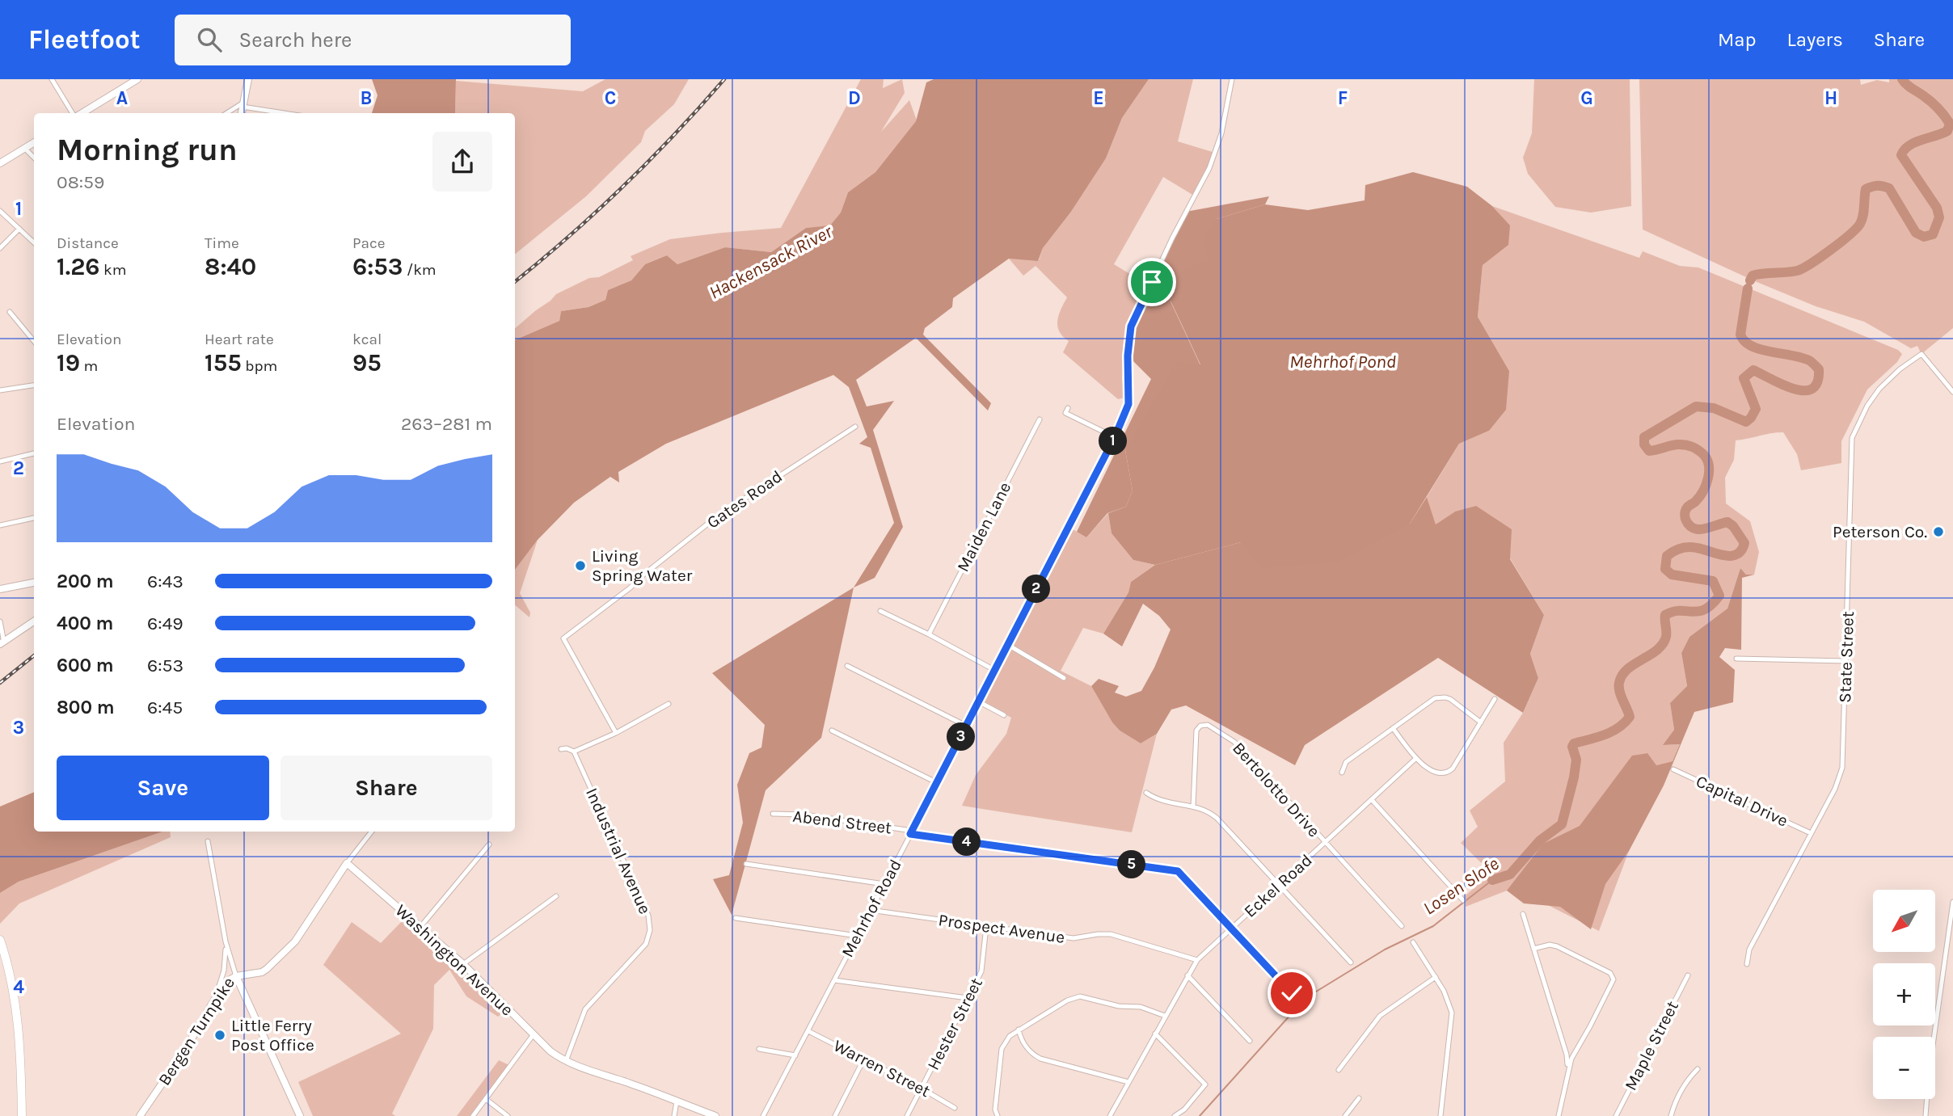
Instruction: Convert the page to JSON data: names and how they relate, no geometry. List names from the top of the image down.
{
  "streets": {
    "street": [
      "Gates Road",
      "Maiden Lane",
      "State Street",
      "Bertolotto Drive",
      "Capital Drive",
      "Abend Street",
      "Industrial Avenue",
      "Eckel Road",
      "Mehrhof Road",
      "Prospect Avenue",
      "Washington Avenue",
      "Hester Street",
      "Bergen Turnpike",
      "Maple Street",
      "Warren Street"
    ]
  },
  "crossings": [
    ["State Street", "Capital Drive"],
    ["Bertolotto Drive", "Eckel Road"],
    ["Abend Street", "Eckel Road"],
    ["Abend Street", "Mehrhof Road"],
    ["Industrial Avenue", "Washington Avenue"],
    ["Eckel Road", "Prospect Avenue"],
    ["Mehrhof Road", "Prospect Avenue"],
    ["Mehrhof Road", "Warren Street"],
    ["Prospect Avenue", "Hester Street"],
    ["Hester Street", "Warren Street"]
  ],
  "water": ["Hackensack River", "Mehrhof Pond", "Losen Slofe"],
  "places": ["Peterson Co.", "Living Spring Water", "Little Ferry Post Office"],
  "north": "bottom left",
  "page": {
    "header": "Fleetfoot",
    "search": "Search here",
    "nav": ["Map", "Layers", "Share"],
    "heading": ["Morning run", "08:59"],
    "stats": [
      ["Distance", "1.26 km"],
      ["Time", "8:40"],
      ["Pace", "6:53 /km"],
      ["Elevation", "19 m"],
      ["Heart rate", "155 bpm"],
      ["kcal", "95"]
    ],
    "chart": ["Elevation", "263–281 m"],
    "pins": [
      "1",
      "2",
      "3",
      "4",
      "5"
    ],
    "list": [
      {
        "name": "200 m",
        "note": "6:43"
      },
      {
        "name": "400 m",
        "note": "6:49"
      },
      {
        "name": "600 m",
        "note": "6:53"
      },
      {
        "name": "800 m",
        "note": "6:45"
      }
    ],
    "buttons": ["Save", "Share"],
    "map_buttons": ["+", "−"]
  },
  "grid": {
    "columns": [
      "A",
      "B",
      "C",
      "D",
      "E",
      "F",
      "G",
      "H"
    ],
    "rows": [
      "1",
      "2",
      "3",
      "4"
    ]
  }
}
